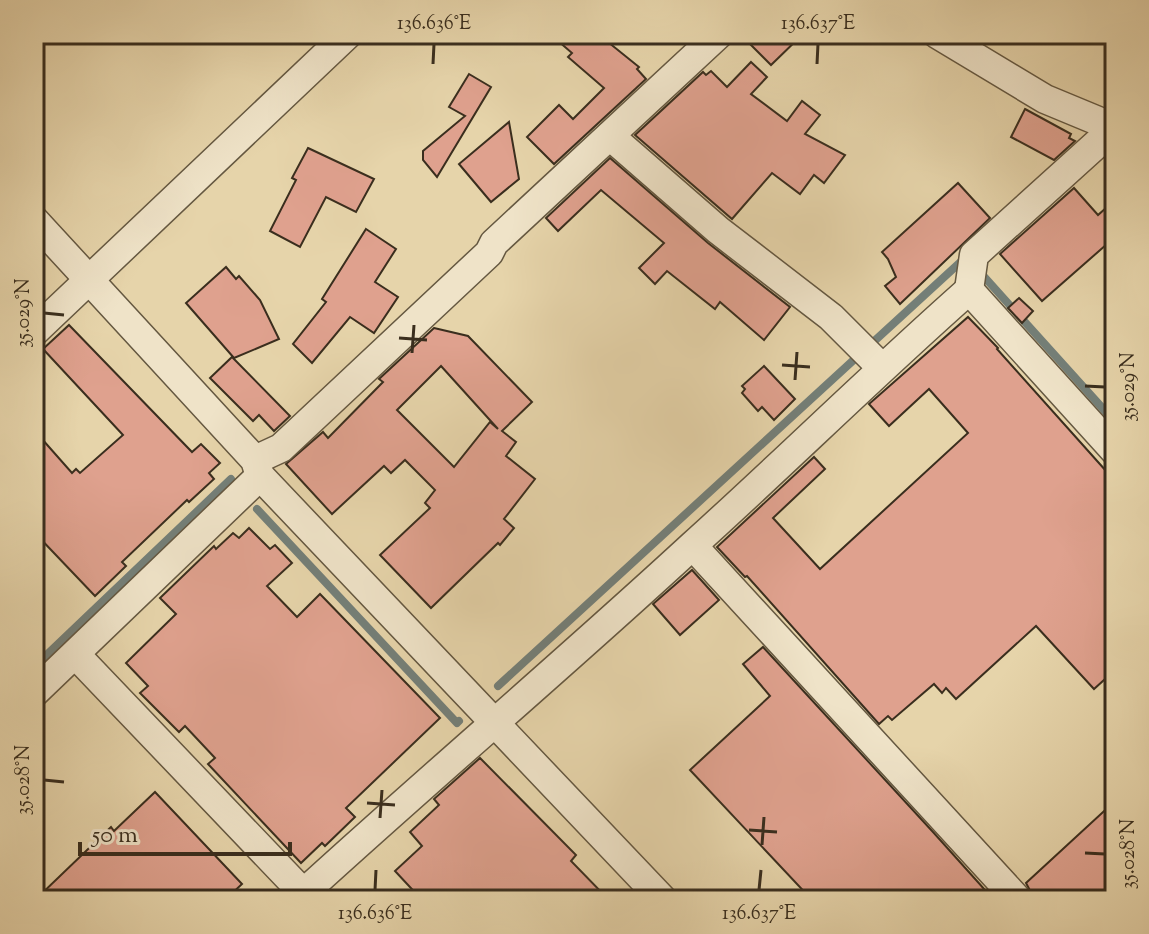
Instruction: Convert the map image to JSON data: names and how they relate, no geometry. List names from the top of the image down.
{
  "scale_bar": "50 m",
  "coordinates": [
    "136.636°E",
    "136.637°E",
    "35.029°N",
    "35.028°N"
  ]
}
